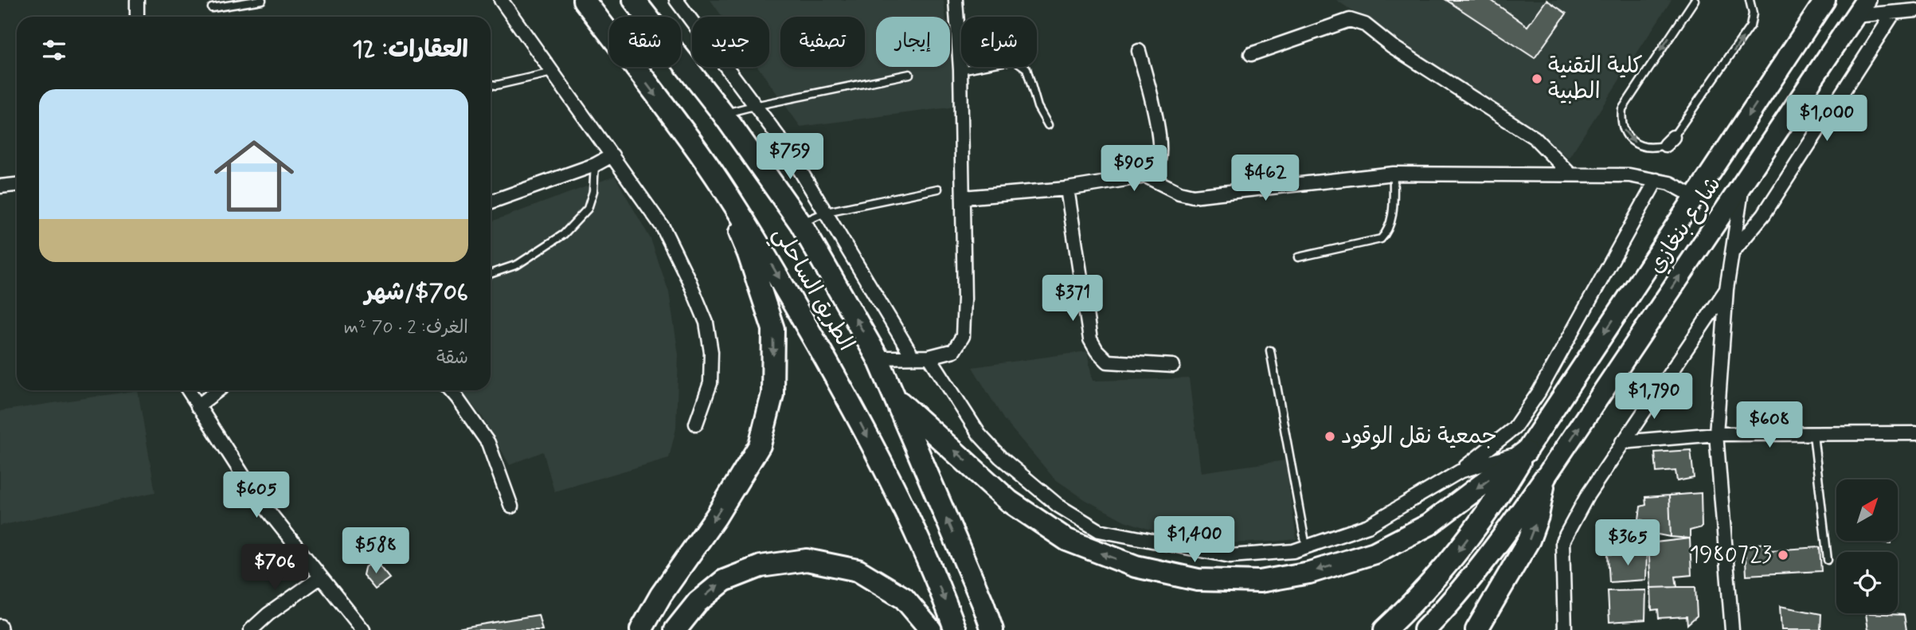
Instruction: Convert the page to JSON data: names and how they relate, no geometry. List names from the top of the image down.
{
  "streets": {
    "highway": ["الطريق الساحلي"],
    "main road": ["شارع بنغازي"]
  },
  "places": ["كلية التقنية الطبية", "جمعية نقل الوقود", "1980723"],
  "north": "top right",
  "page": {
    "chip": [
      "شراء",
      "إيجار",
      "تصفية",
      "جديد",
      "شقة"
    ],
    "heading": "العقارات: 12",
    "list": [
      {
        "name": "$706/شهر",
        "note": "الغرف: 2 · 70 m² · شقة"
      }
    ],
    "price": [
      "$1,000",
      "$759",
      "$905",
      "$462",
      "$371",
      "$1,790",
      "$608",
      "$605",
      "$1,400",
      "$365",
      "$588",
      "$706"
    ]
  }
}
